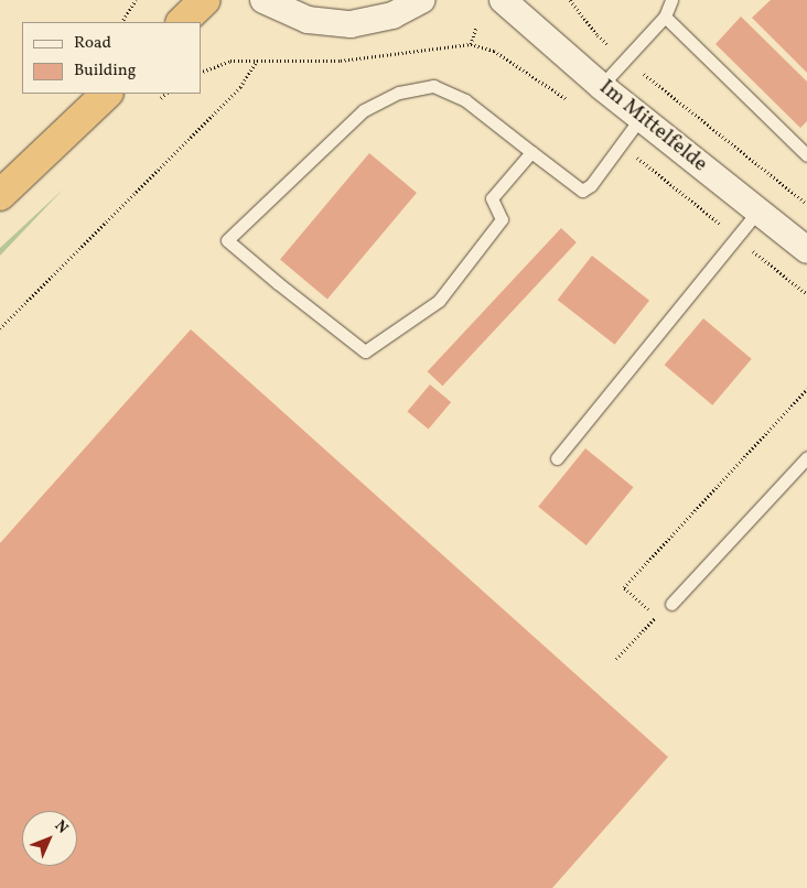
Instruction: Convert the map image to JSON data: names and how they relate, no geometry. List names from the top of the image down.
{
  "streets": {
    "street": ["Im Mittelfelde"]
  },
  "legend": ["Road", "Building"],
  "north": "top right"
}
